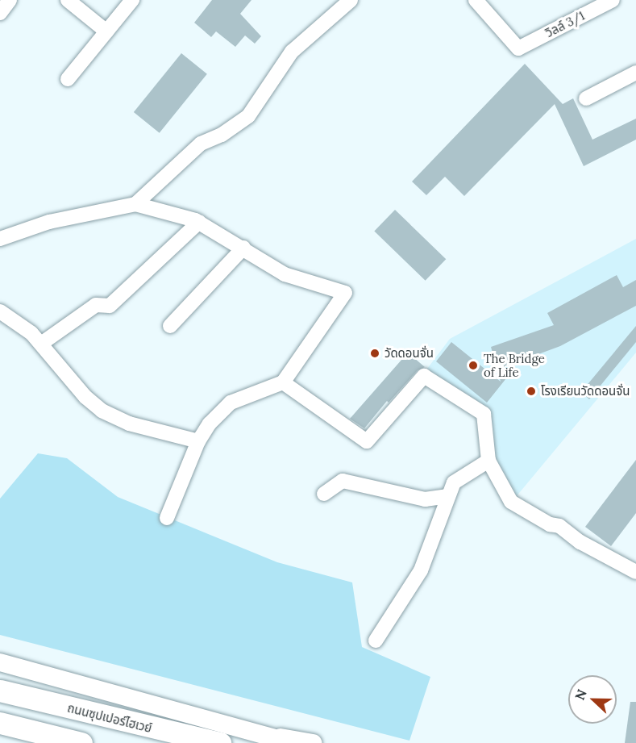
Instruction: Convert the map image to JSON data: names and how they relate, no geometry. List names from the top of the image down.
{
  "streets": {
    "highway": ["ถนนซุปเปอร์ไฮเวย์"],
    "street": ["วิลล์ 3/1"]
  },
  "places": ["วัดดอนจั่น", "The Bridge of Life", "โรงเรียนวัดดอนจั่น"],
  "north": "left"
}
